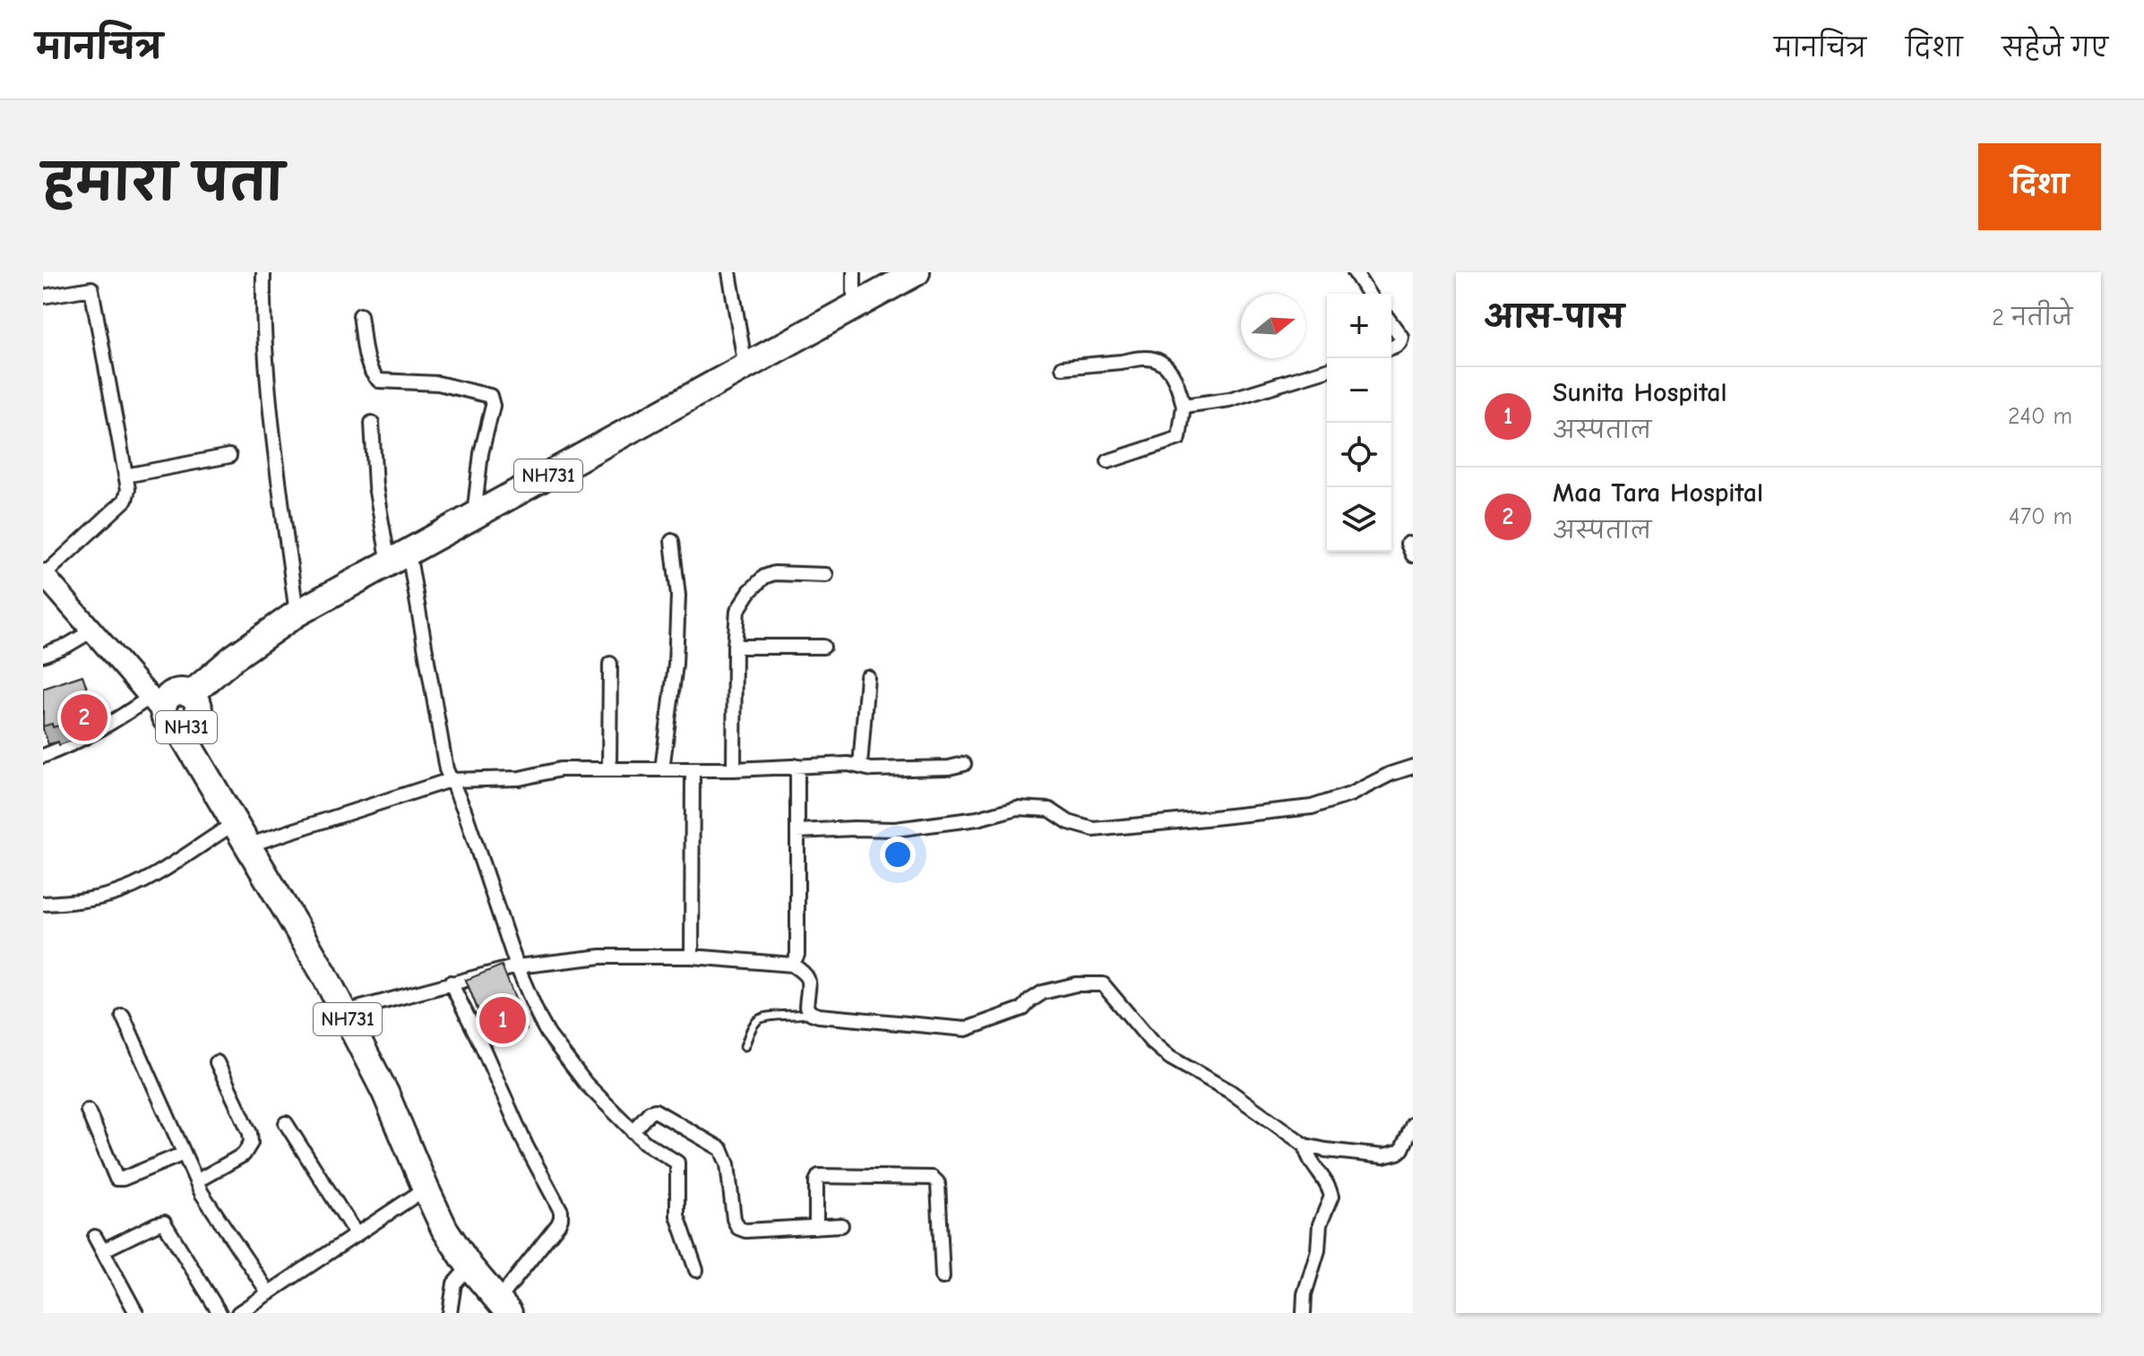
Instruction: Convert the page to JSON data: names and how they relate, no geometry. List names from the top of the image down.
{
  "streets": {
    "highway": ["NH731", "NH31"]
  },
  "crossings": [
    ["NH731", "NH31"]
  ],
  "north": "right",
  "page": {
    "header": "मानचित्र",
    "nav": ["मानचित्र", "दिशा", "सहेजे गए"],
    "title": "हमारा पता",
    "buttons": "दिशा",
    "heading": ["आस-पास", "2 नतीजे"],
    "map_buttons": ["+", "−"],
    "list": [
      {
        "mark": "1",
        "name": "Sunita Hospital",
        "note": "अस्पताल",
        "value": "240 m"
      },
      {
        "mark": "2",
        "name": "Maa Tara Hospital",
        "note": "अस्पताल",
        "value": "470 m"
      }
    ],
    "pins": ["2", "1"]
  }
}
